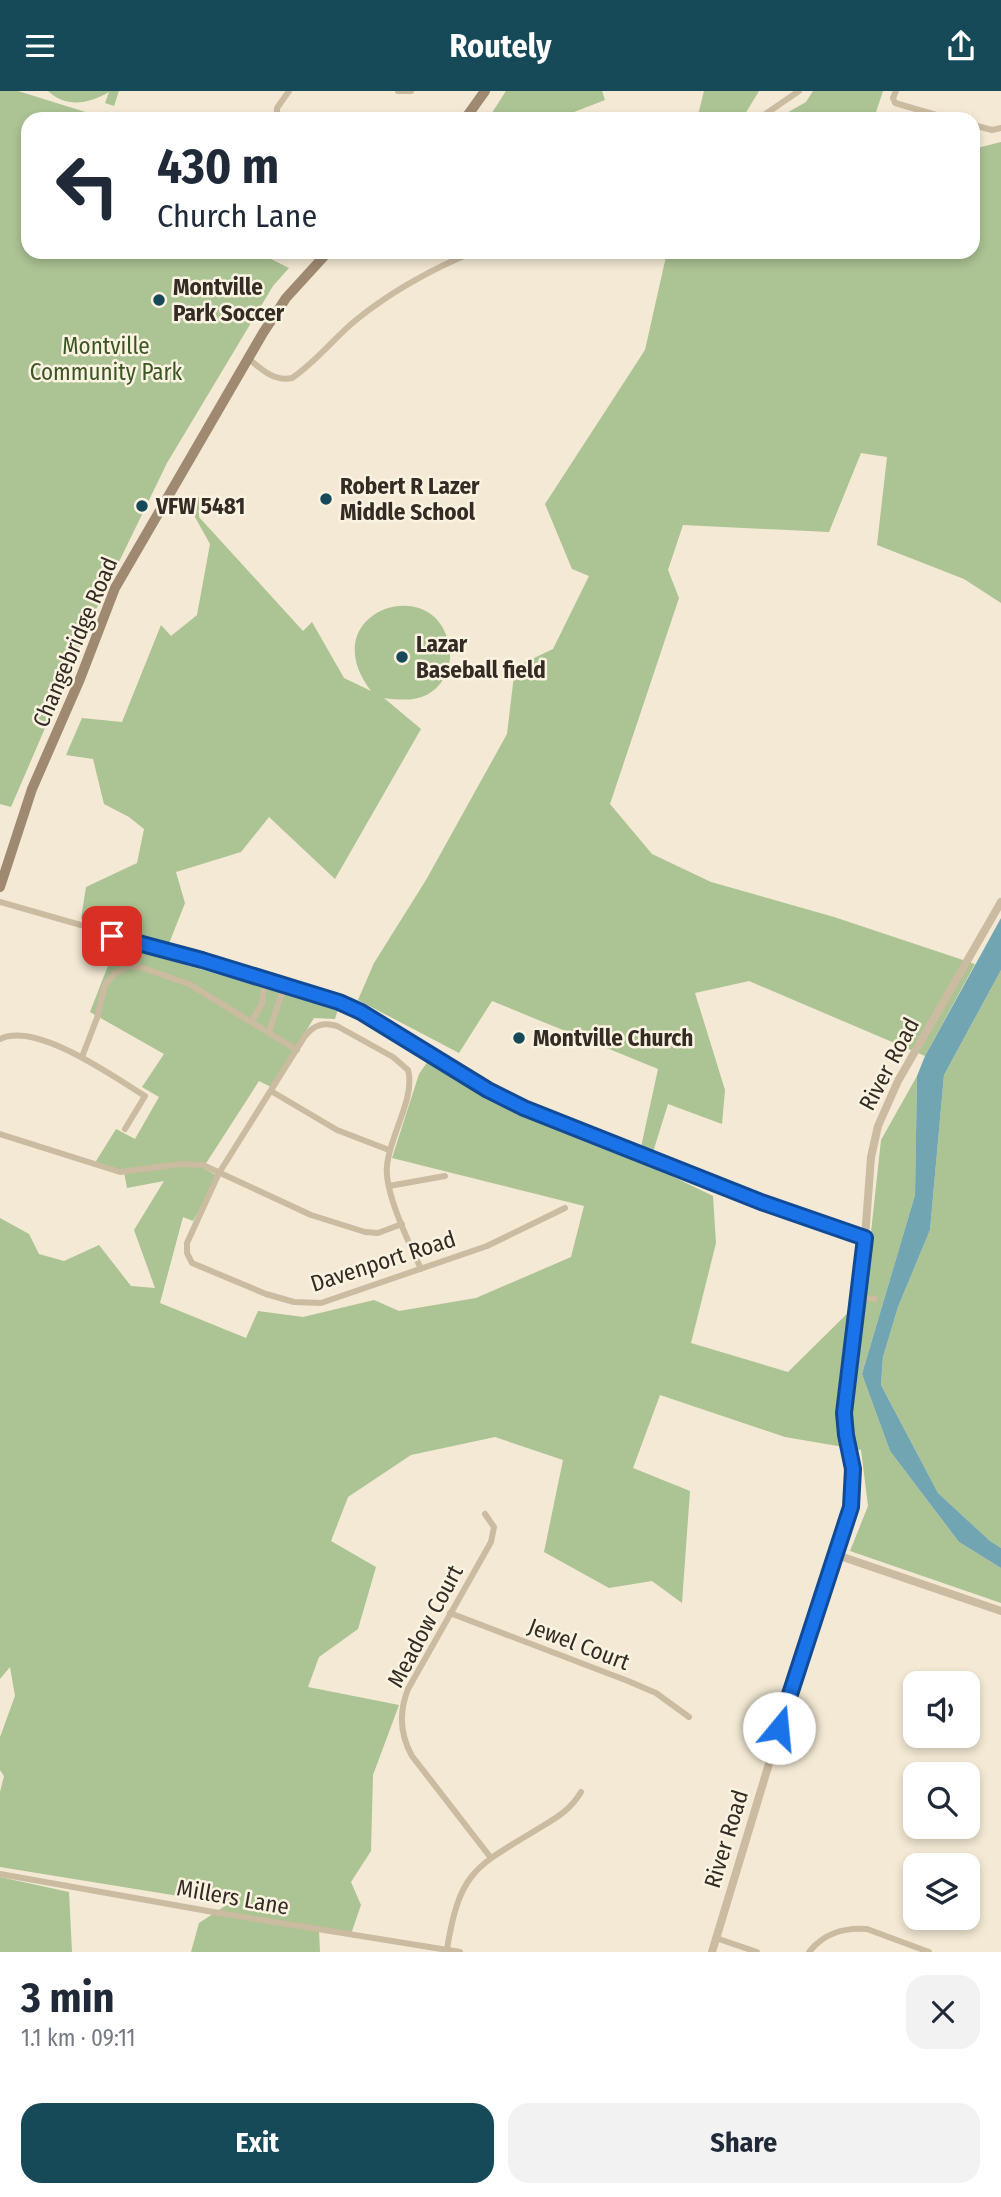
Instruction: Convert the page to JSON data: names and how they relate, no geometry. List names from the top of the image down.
{
  "streets": {
    "main road": ["Changebridge Road"],
    "street": [
      "River Road",
      "Davenport Road",
      "Meadow Court",
      "Jewel Court",
      "Millers Lane"
    ]
  },
  "crossings": [
    ["Meadow Court", "Jewel Court"]
  ],
  "parks": ["Montville Community Park"],
  "places": [
    "Montville Park Soccer",
    "Robert R Lazer Middle School",
    "VFW 5481",
    "Lazar Baseball field",
    "Montville Church"
  ],
  "page": {
    "header": "Routely",
    "turn": ["430 m", "Church Lane"],
    "heading": ["3 min", "1.1 km · 09:11"],
    "buttons": ["Exit", "Share"]
  }
}
